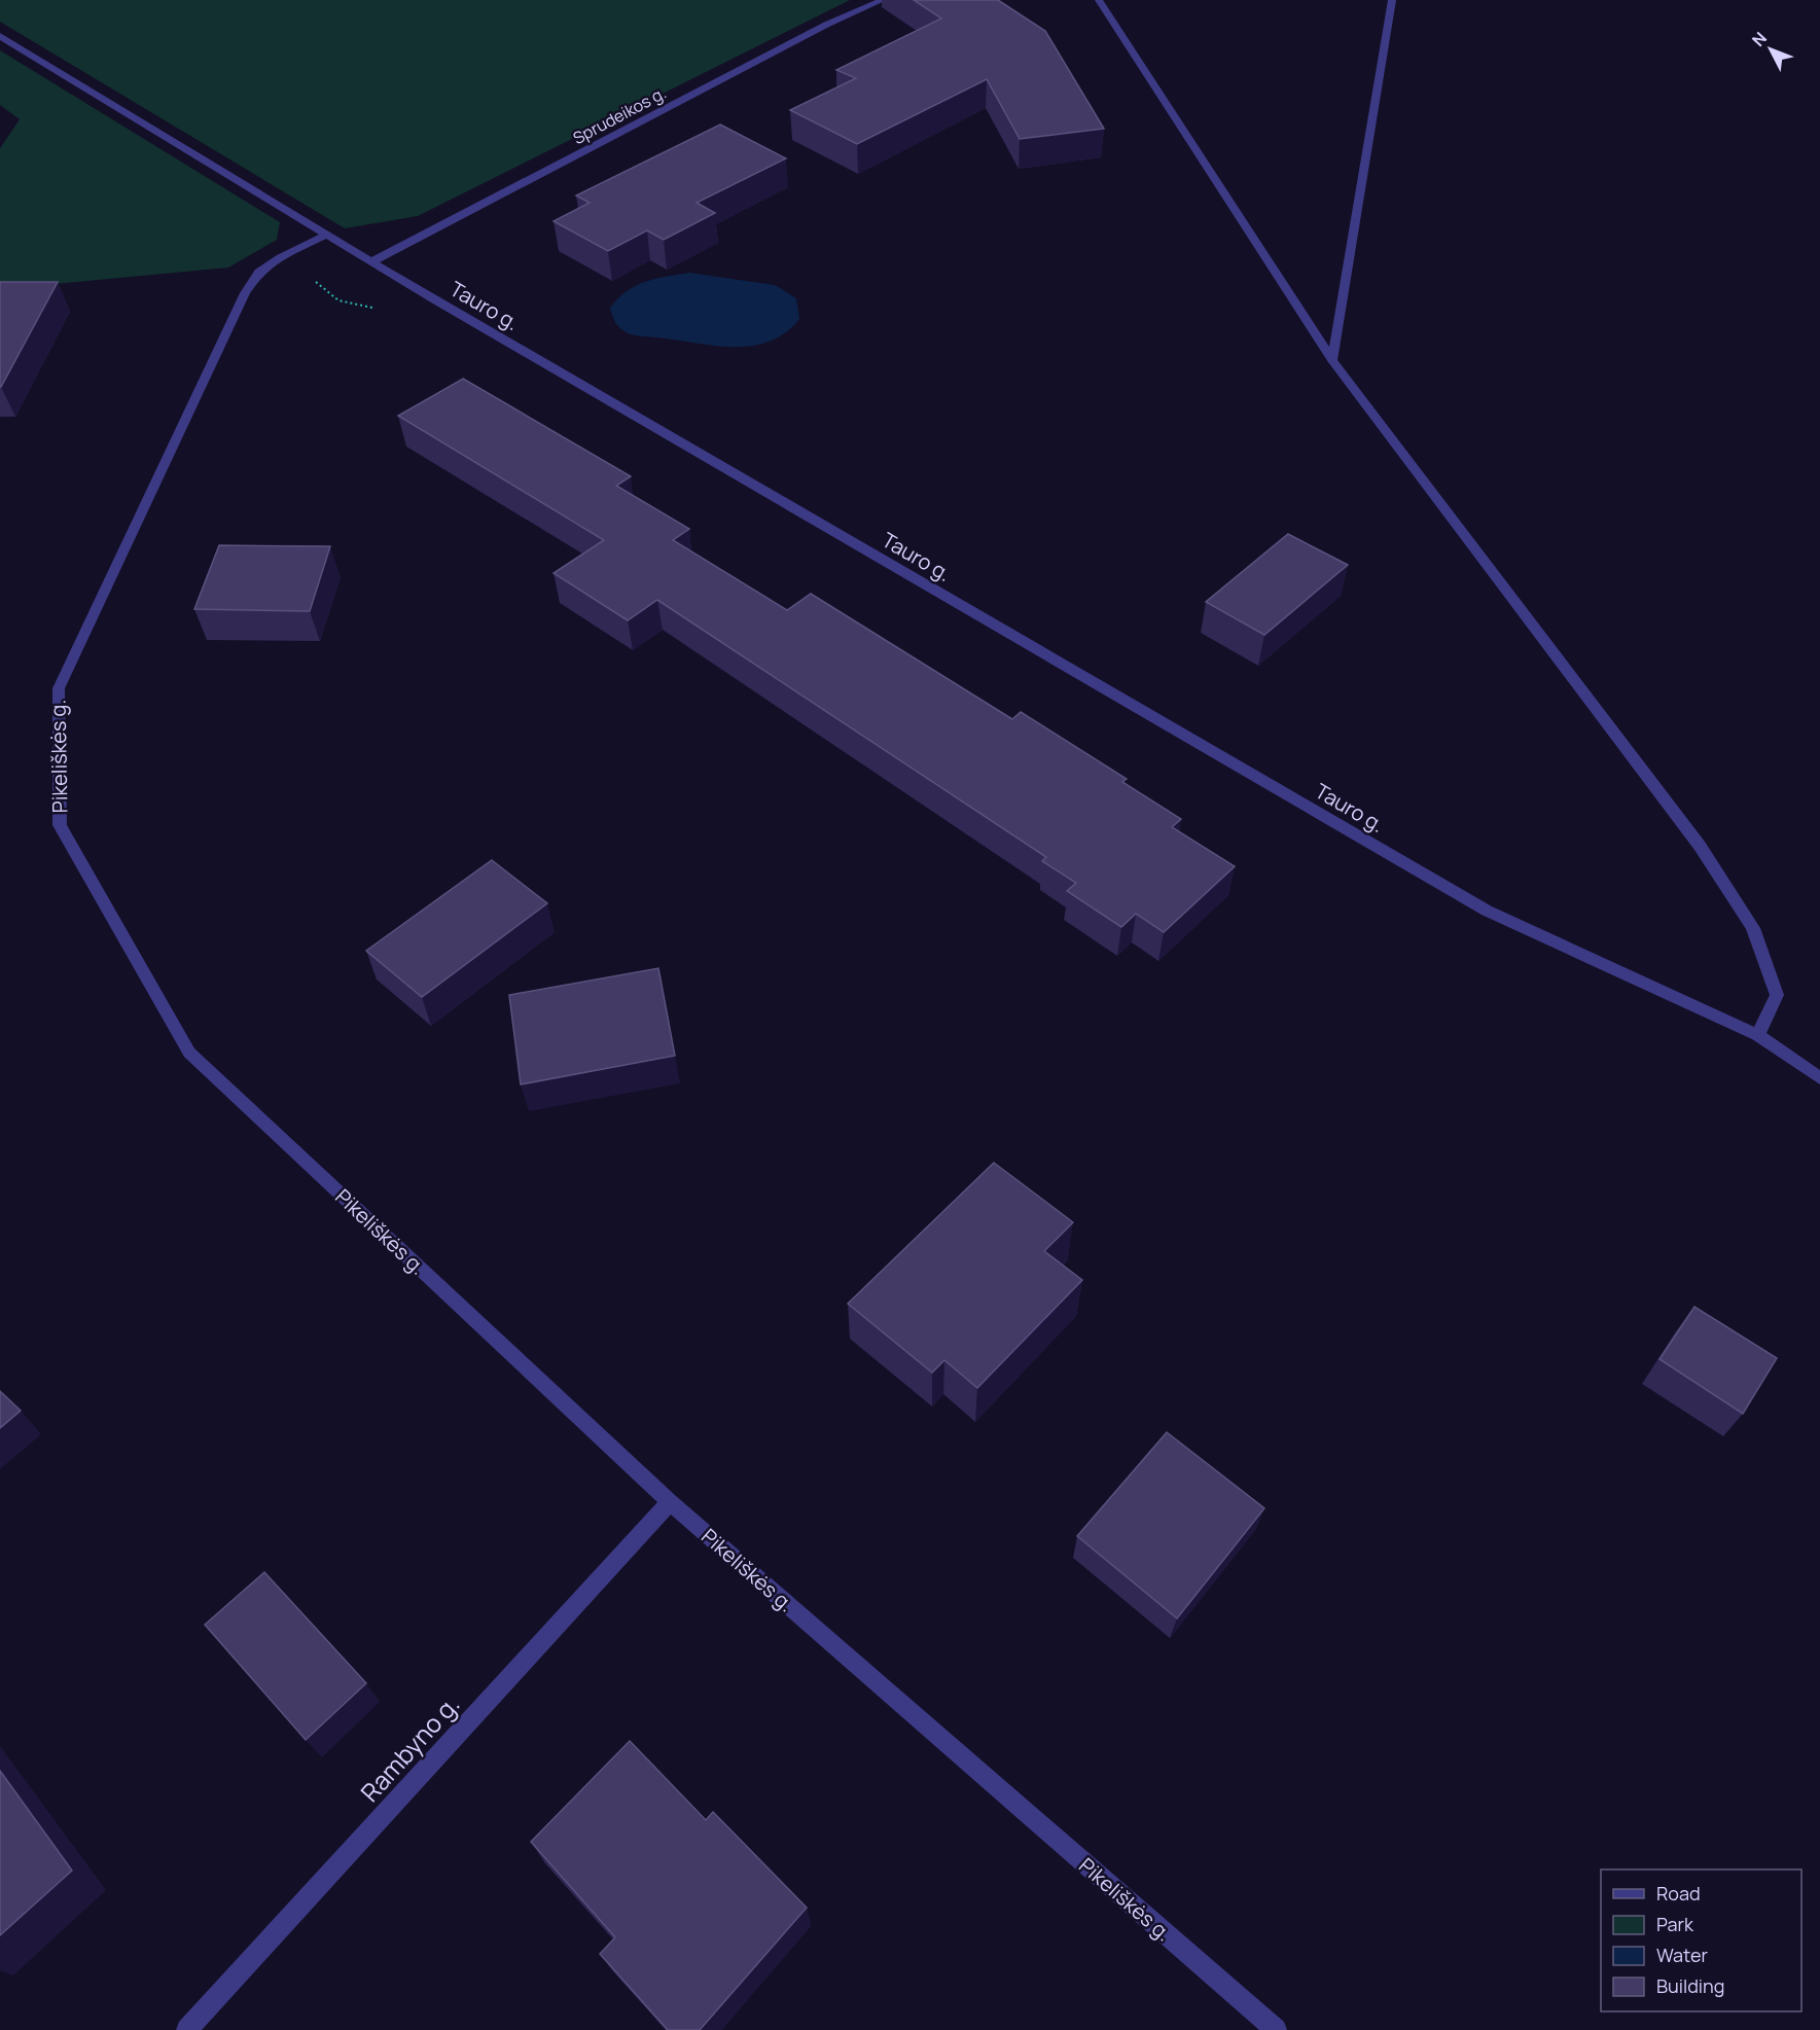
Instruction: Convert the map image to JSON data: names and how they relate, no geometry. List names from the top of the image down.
{
  "streets": {
    "street": [
      "Sprudeikos g.",
      "Tauro g.",
      "Pikeliškės g.",
      "Rambyno g."
    ]
  },
  "crossings": [
    ["Sprudeikos g.", "Tauro g."],
    ["Tauro g.", "Pikeliškės g."],
    ["Pikeliškės g.", "Rambyno g."]
  ],
  "legend": [
    "Road",
    "Park",
    "Water",
    "Building"
  ],
  "north": "top left"
}
